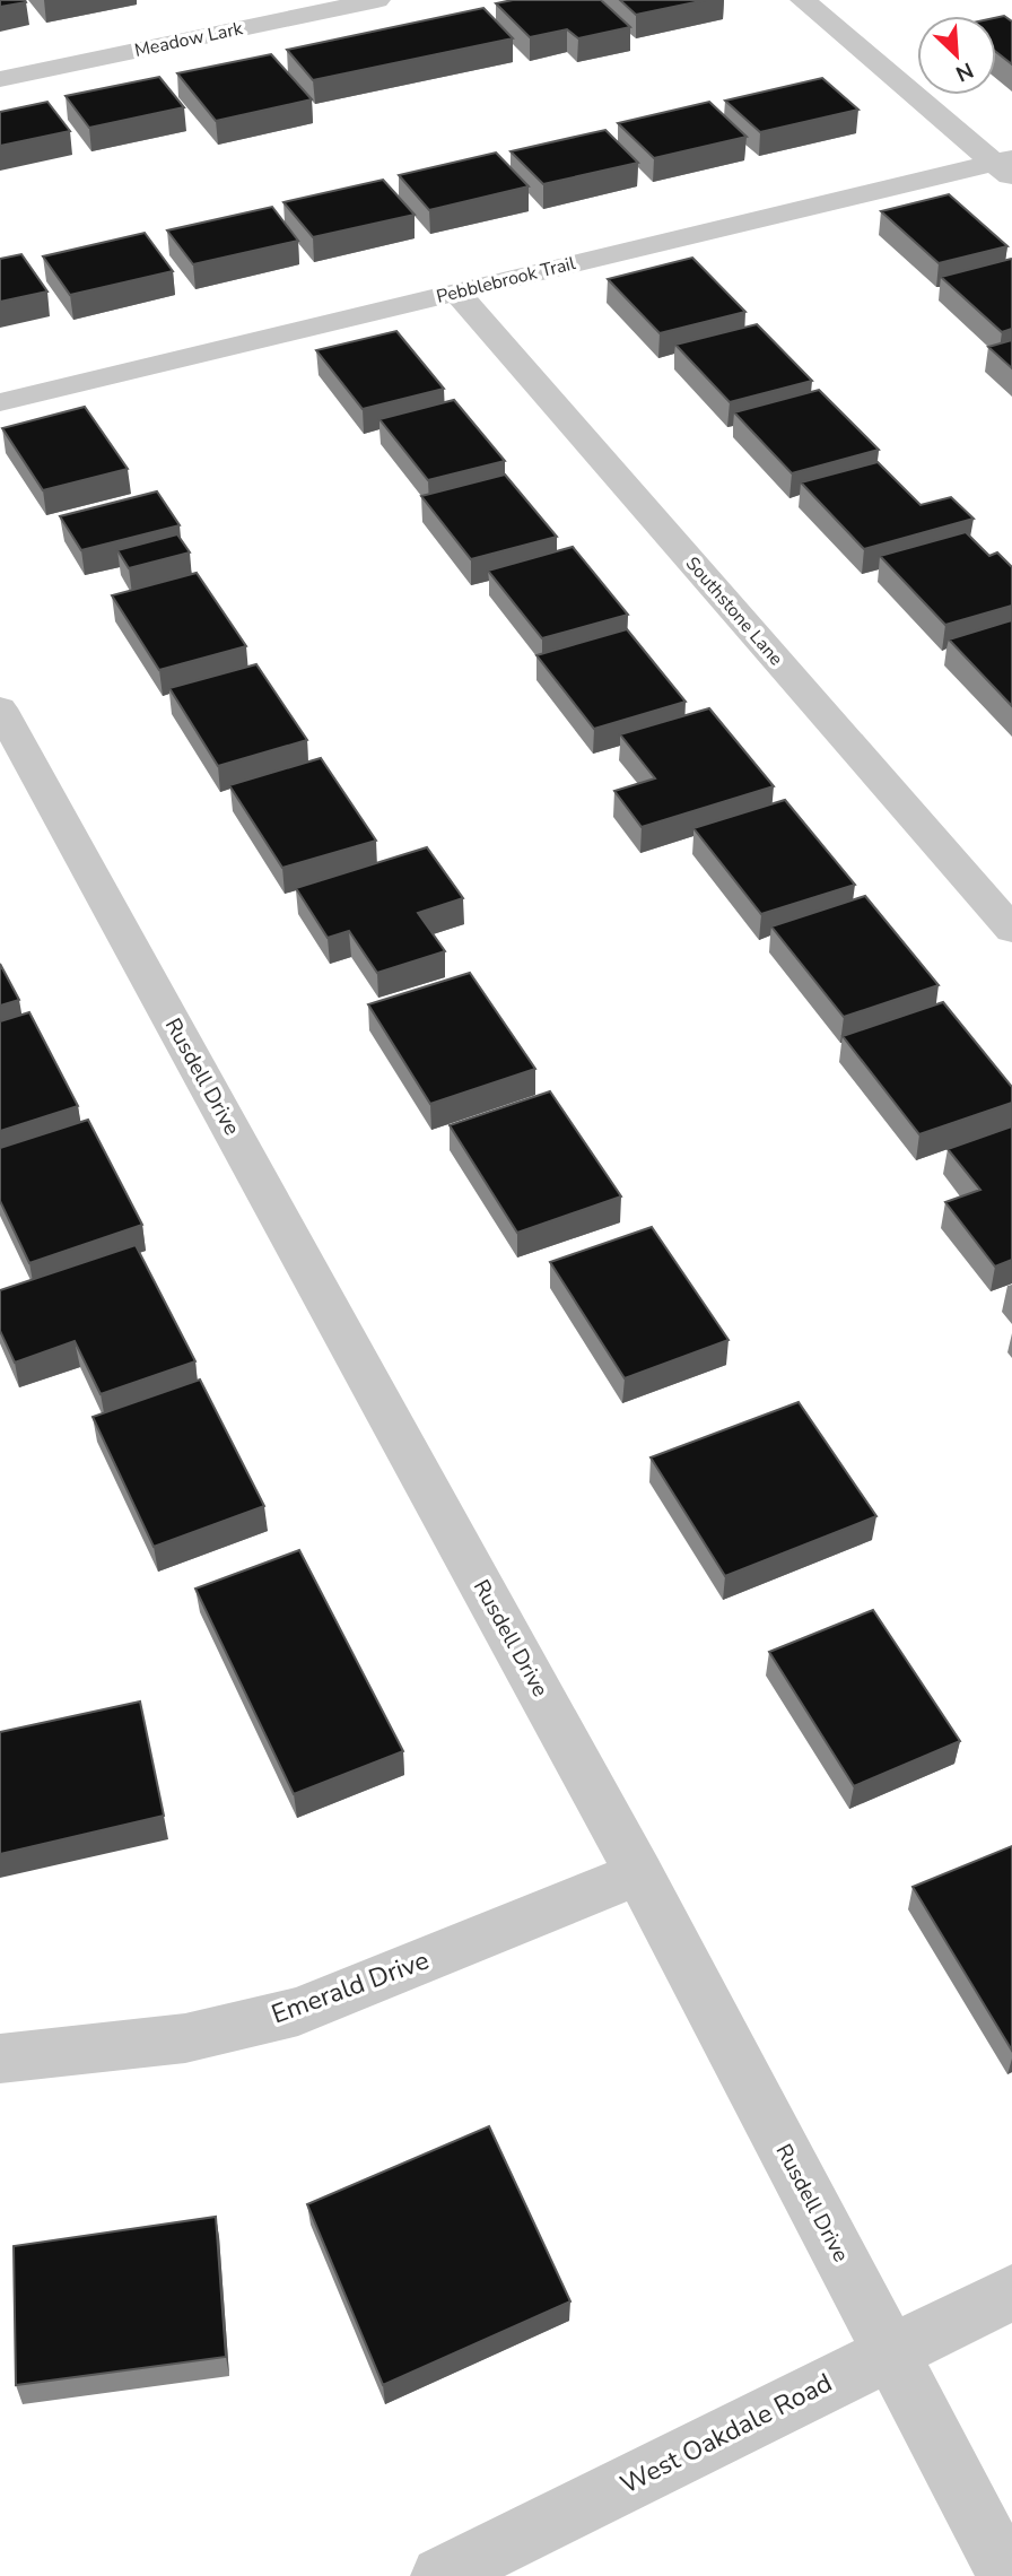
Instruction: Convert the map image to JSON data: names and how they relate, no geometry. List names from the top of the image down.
{
  "streets": {
    "street": [
      "Meadow Lark",
      "Pebblebrook Trail",
      "Southstone Lane",
      "Rusdell Drive",
      "Emerald Drive",
      "West Oakdale Road"
    ]
  },
  "crossings": [
    ["Pebblebrook Trail", "Southstone Lane"],
    ["Rusdell Drive", "Emerald Drive"],
    ["Rusdell Drive", "West Oakdale Road"]
  ],
  "north": "bottom right"
}
